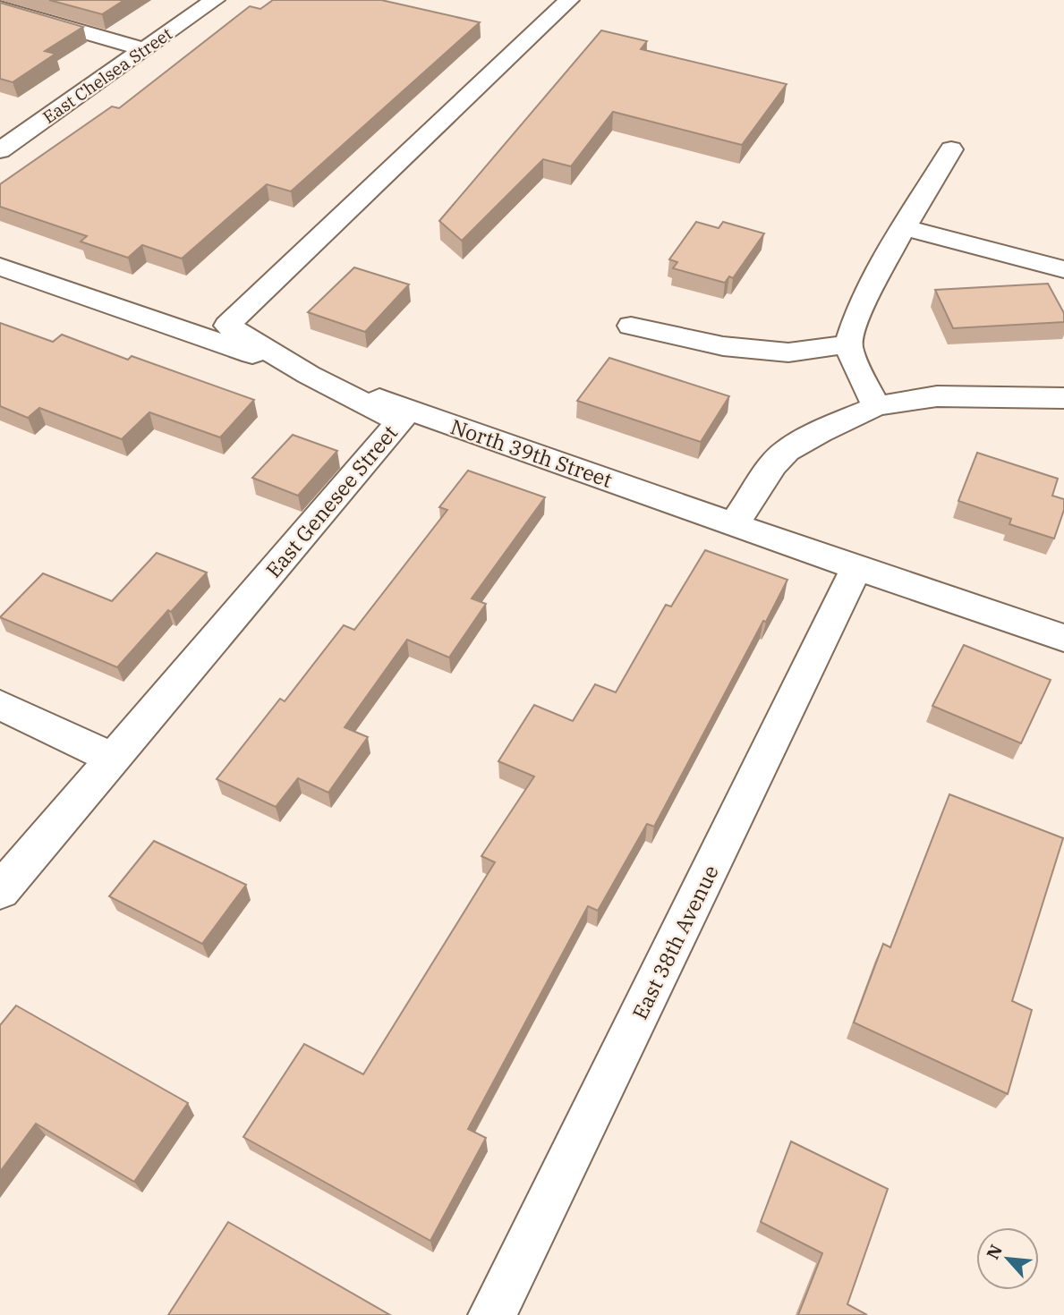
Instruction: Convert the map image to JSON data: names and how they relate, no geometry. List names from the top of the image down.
{
  "streets": {
    "street": [
      "East Chelsea Street",
      "North 39th Street",
      "East Genesee Street",
      "East 38th Avenue"
    ]
  },
  "crossings": [
    ["North 39th Street", "East Genesee Street"],
    ["North 39th Street", "East 38th Avenue"]
  ],
  "north": "top left"
}
